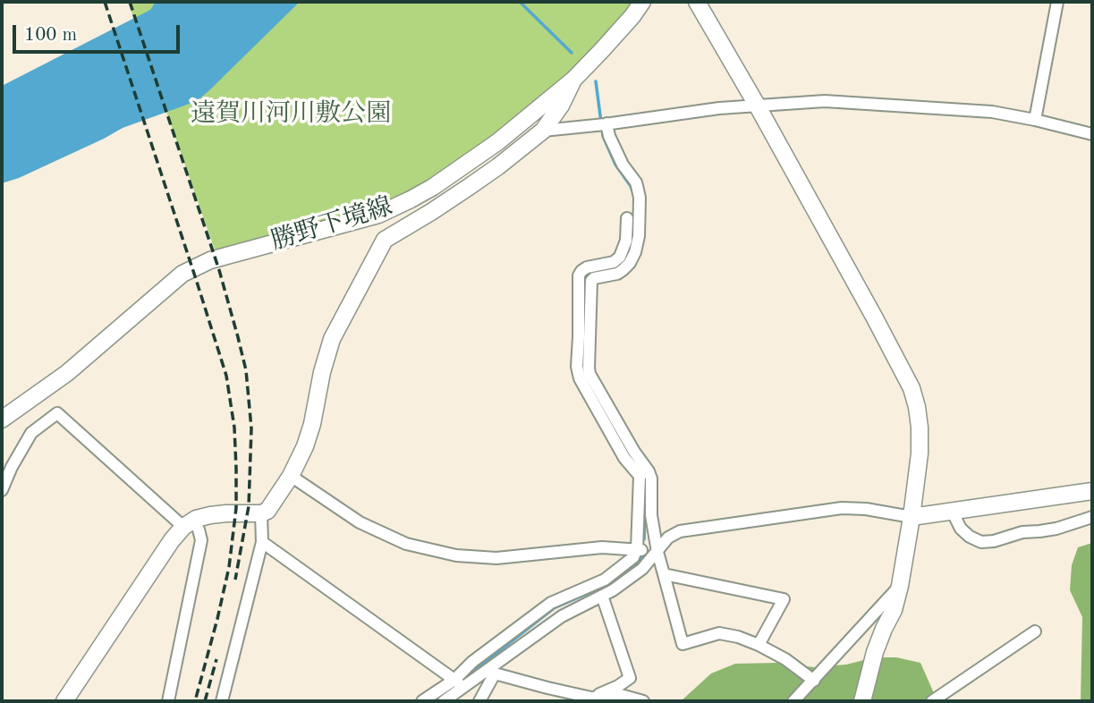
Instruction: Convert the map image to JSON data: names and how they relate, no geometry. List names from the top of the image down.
{
  "streets": {
    "street": ["勝野下境線"]
  },
  "parks": ["遠賀川河川敷公園"],
  "scale_bar": "100 m"
}
